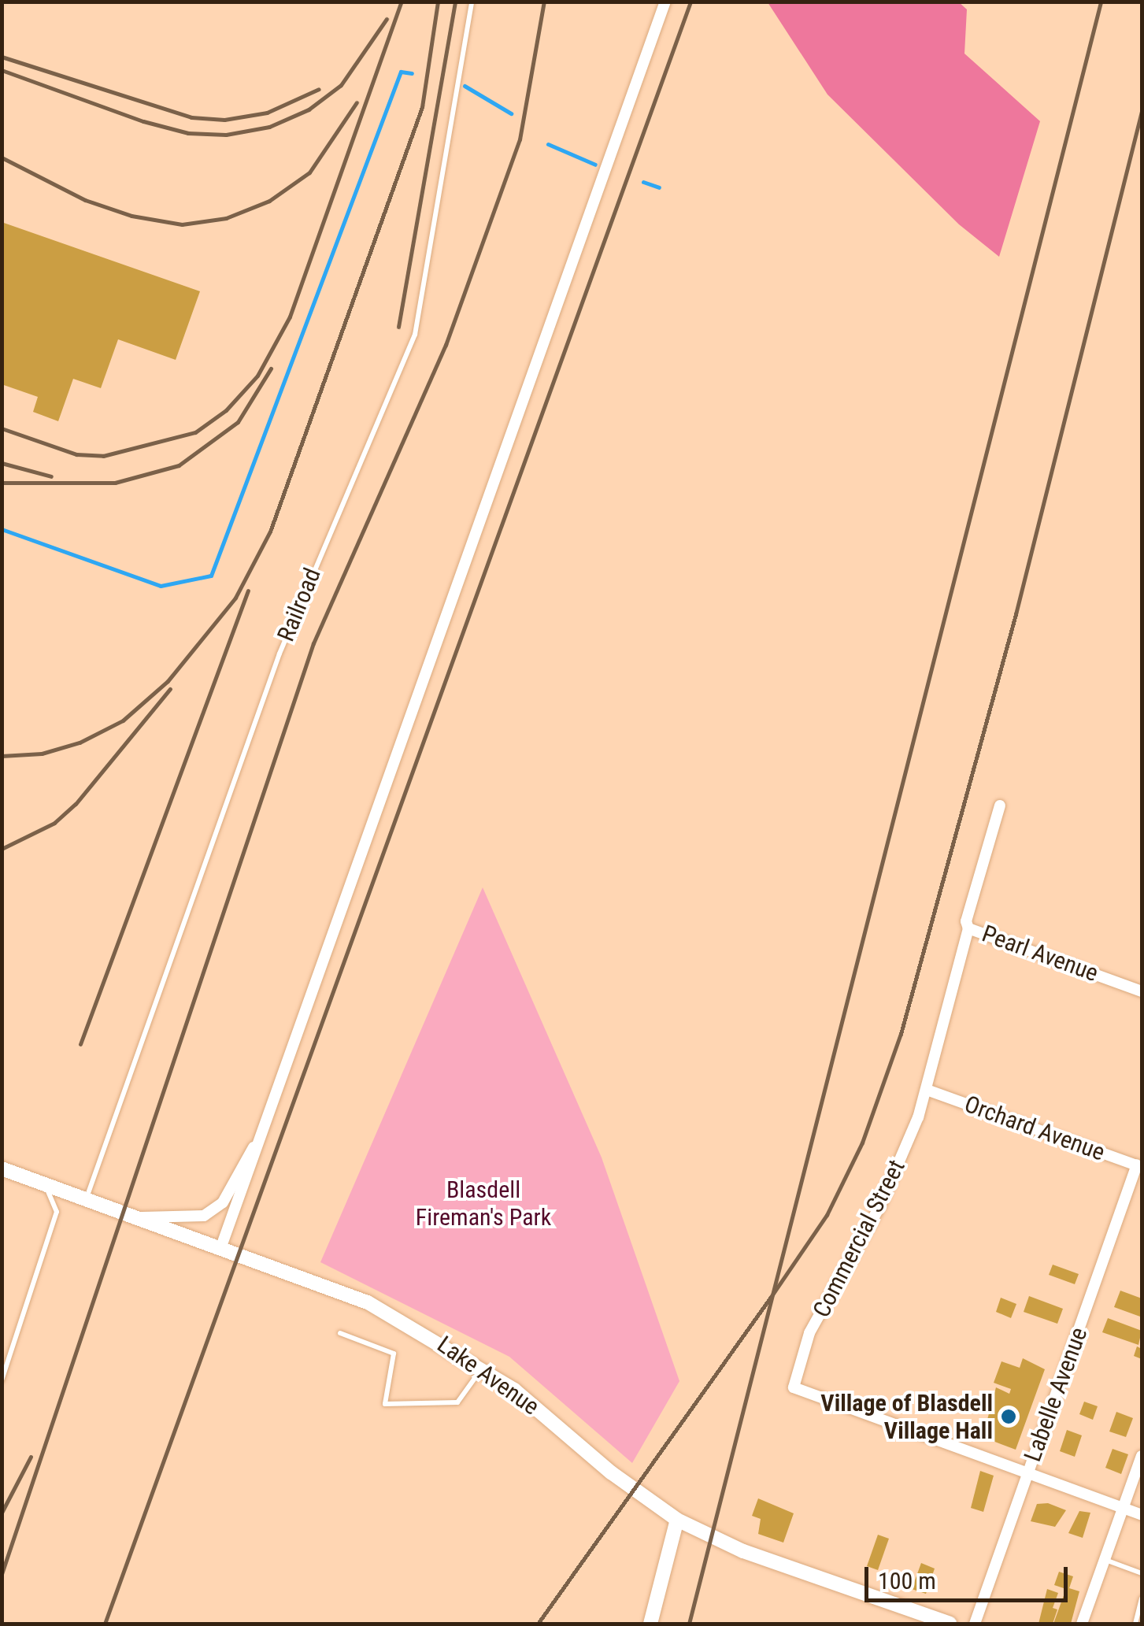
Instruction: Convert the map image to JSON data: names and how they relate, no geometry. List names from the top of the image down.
{
  "streets": {
    "street": [
      "Pearl Avenue",
      "Orchard Avenue",
      "Commercial Street",
      "Lake Avenue",
      "Labelle Avenue"
    ],
    "lane": ["Railroad"]
  },
  "crossings": [
    ["Railroad", "Lake Avenue"],
    ["Pearl Avenue", "Commercial Street"],
    ["Orchard Avenue", "Commercial Street"],
    ["Orchard Avenue", "Labelle Avenue"],
    ["Commercial Street", "Labelle Avenue"]
  ],
  "parks": ["Blasdell Fireman's Park"],
  "places": ["Village of Blasdell Village Hall"],
  "scale_bar": "100 m"
}
